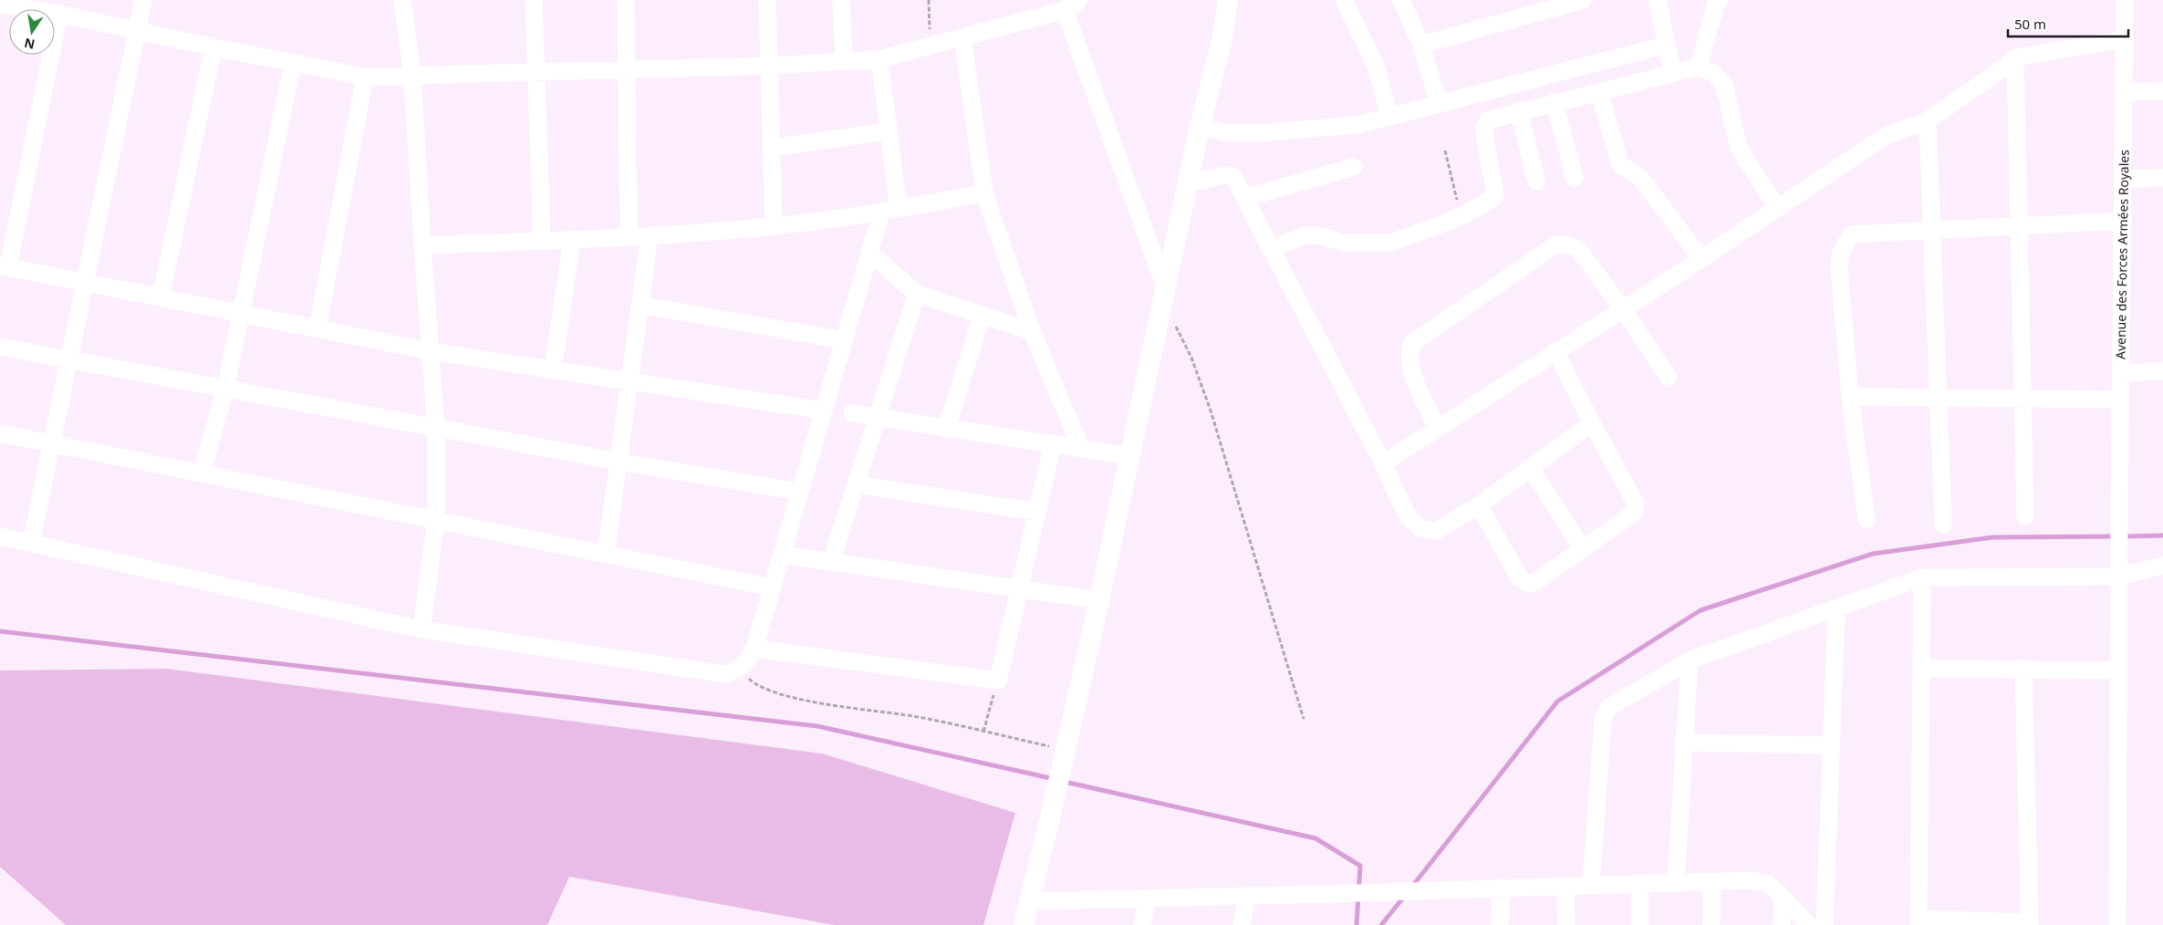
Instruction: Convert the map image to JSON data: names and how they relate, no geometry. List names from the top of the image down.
{
  "streets": {
    "street": ["Avenue des Forces Armées Royales"]
  },
  "scale_bar": "50 m",
  "north": "bottom"
}
